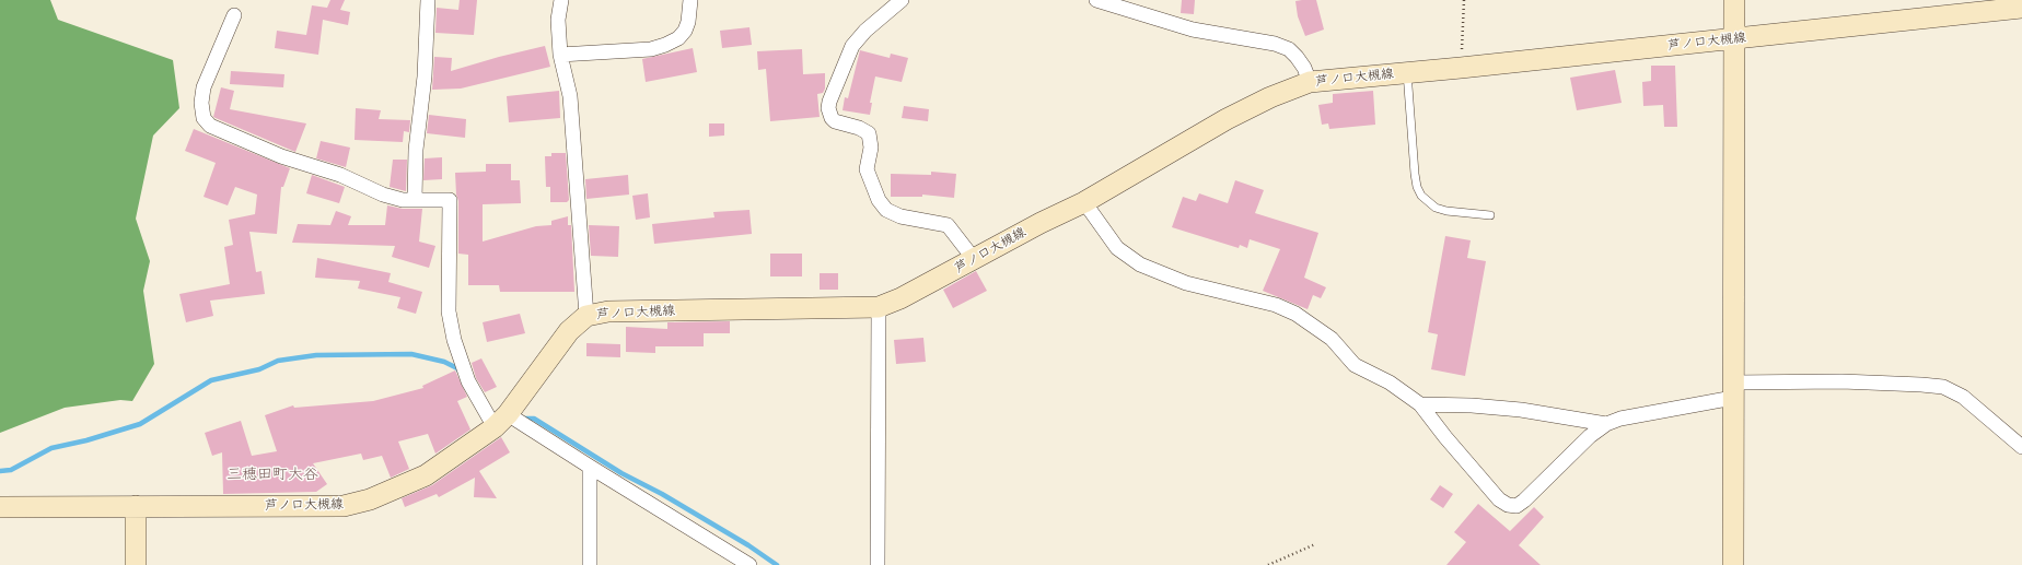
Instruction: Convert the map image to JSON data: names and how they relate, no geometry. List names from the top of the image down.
{
  "streets": {
    "main road": ["芦ノ口大槻線"]
  },
  "districts": ["三穂田町大谷"]
}
